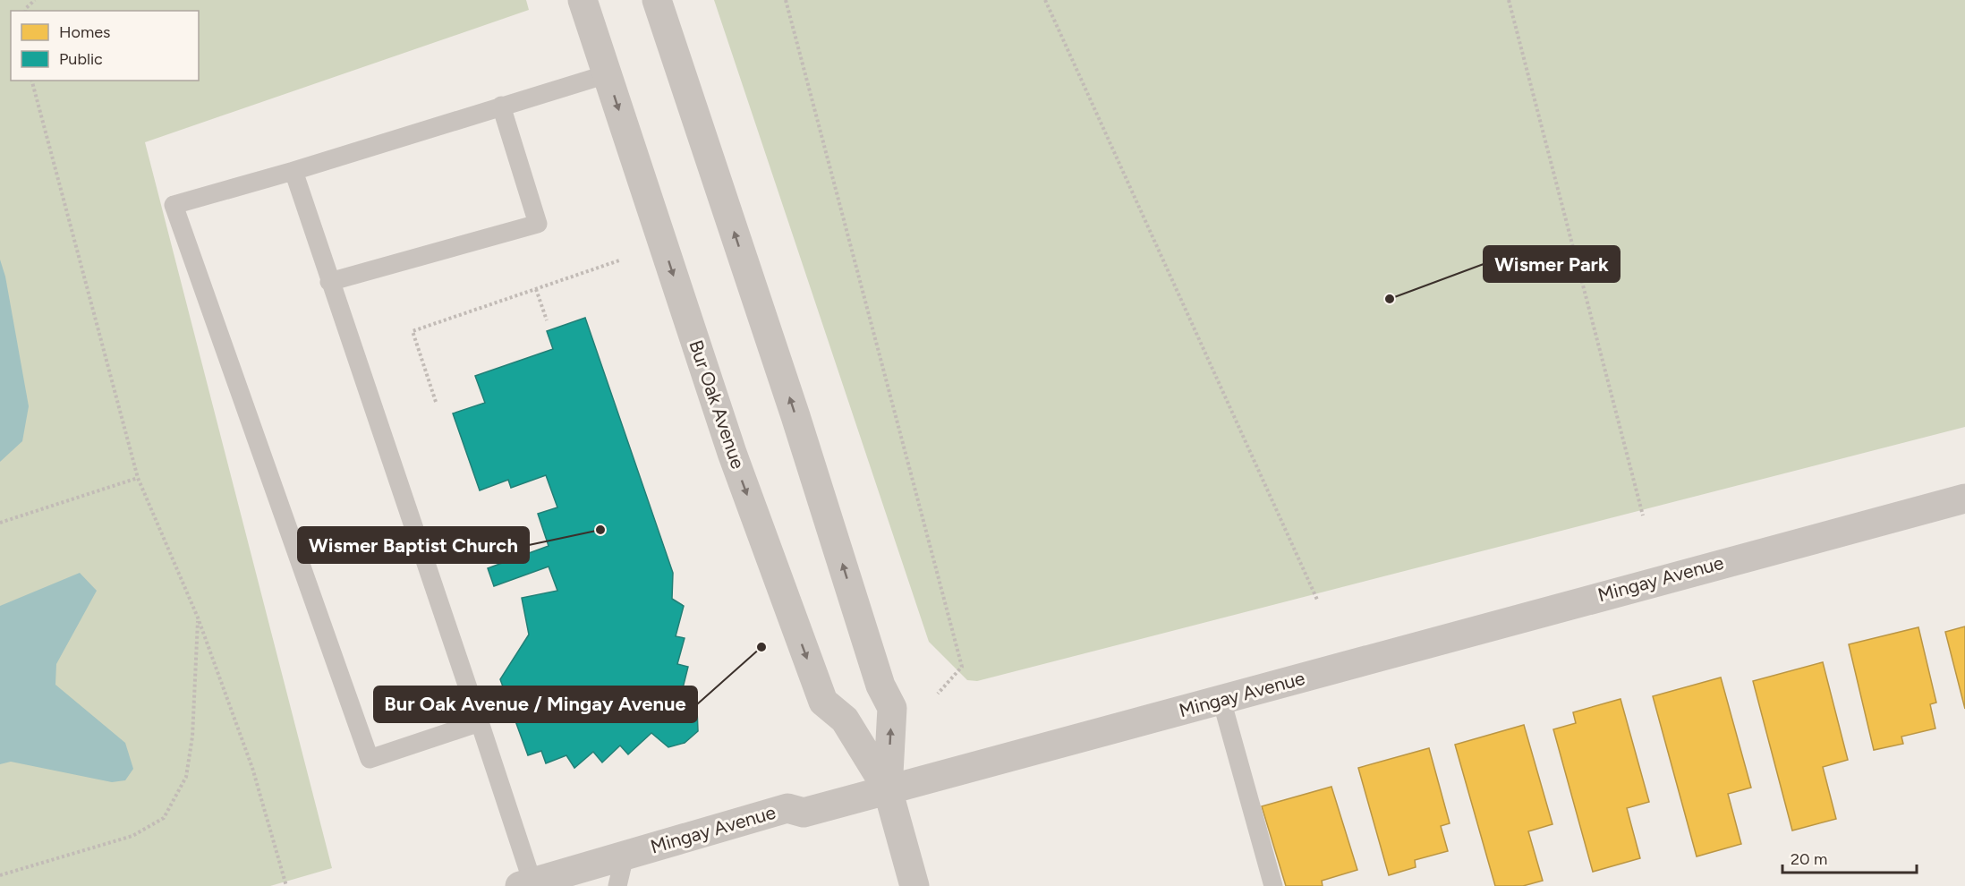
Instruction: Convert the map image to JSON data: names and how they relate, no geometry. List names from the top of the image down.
{
  "streets": {
    "street": ["Bur Oak Avenue", "Mingay Avenue"]
  },
  "crossings": [
    ["Bur Oak Avenue", "Mingay Avenue"]
  ],
  "places": ["Wismer Park", "Wismer Baptist Church", "Bur Oak Avenue / Mingay Avenue"],
  "legend": ["Homes", "Public"],
  "scale_bar": "20 m"
}
